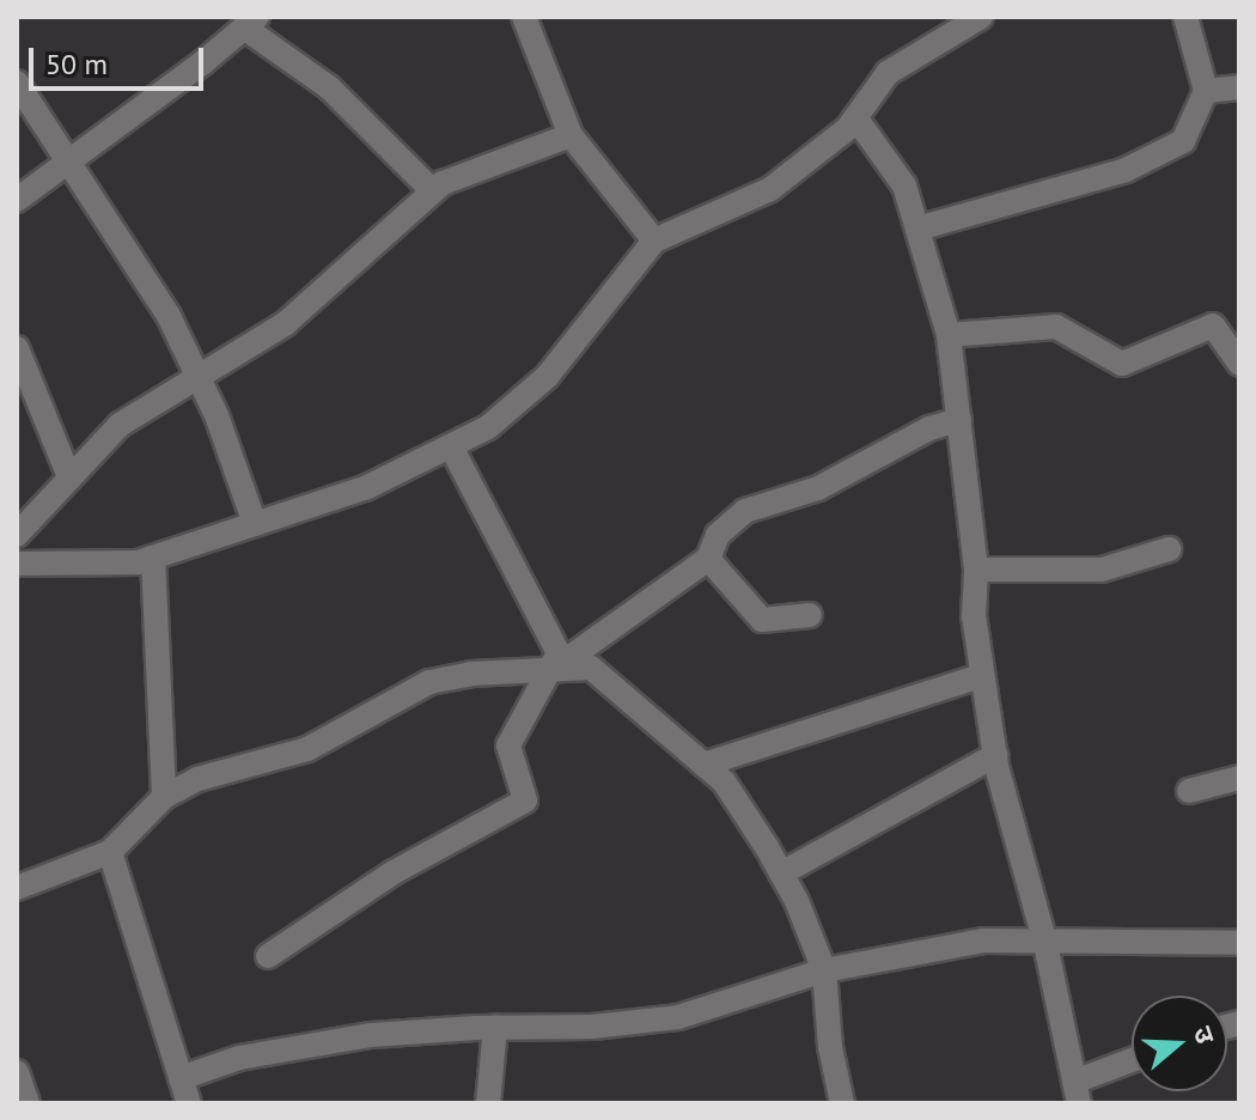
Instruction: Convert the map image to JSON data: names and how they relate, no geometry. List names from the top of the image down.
{
  "scale_bar": "50 m",
  "north": "right"
}
